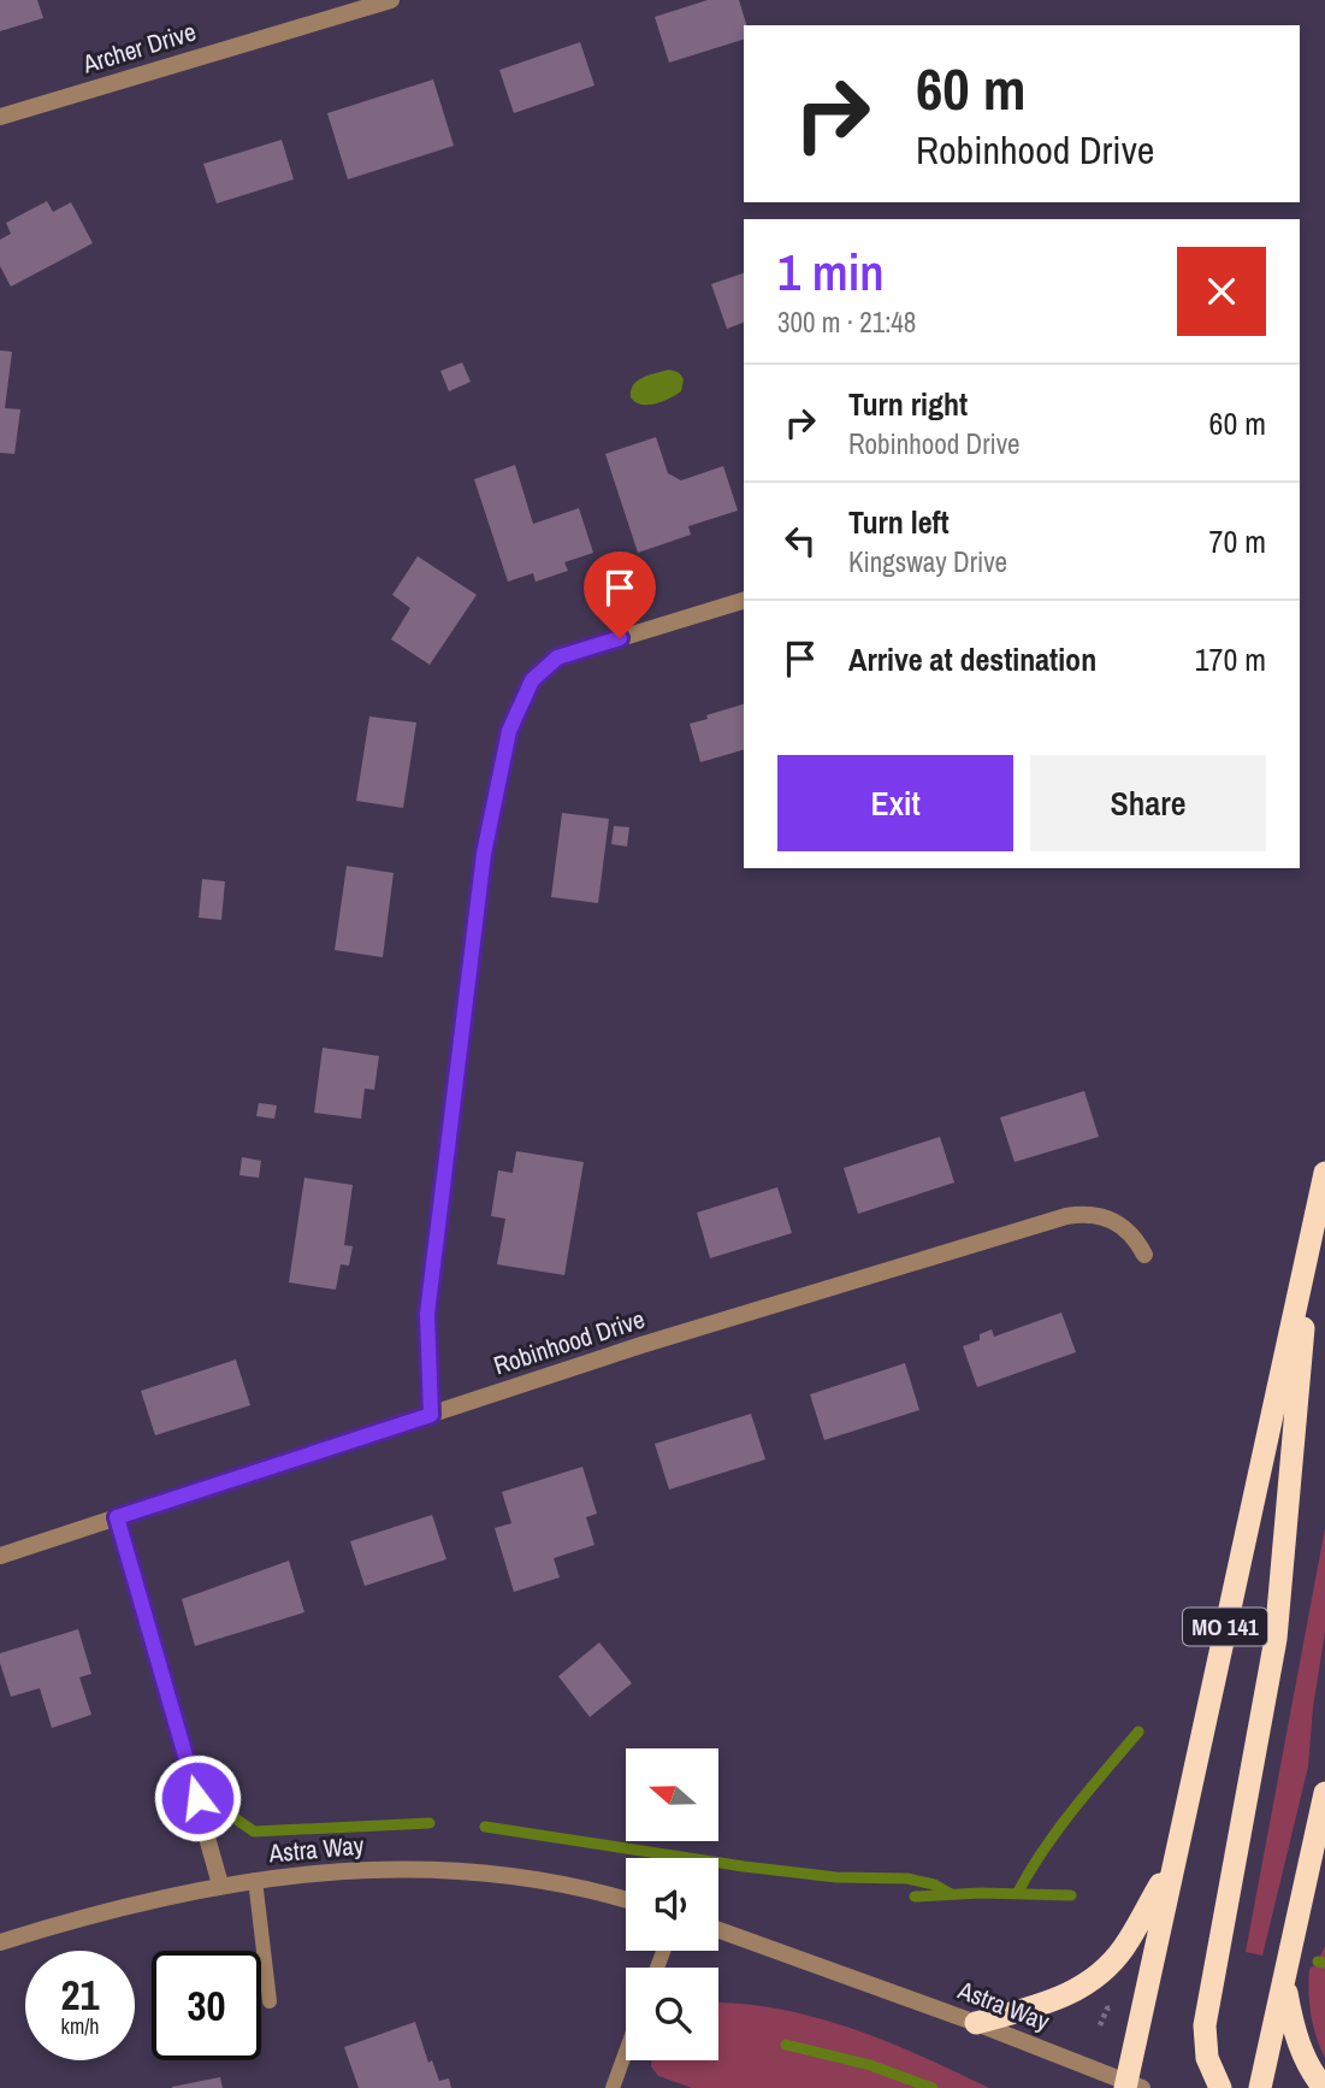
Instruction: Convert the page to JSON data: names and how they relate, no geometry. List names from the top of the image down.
{
  "streets": {
    "highway": ["MO 141"],
    "street": ["Archer Drive", "Robinhood Drive", "Astra Way"]
  },
  "crossings": [
    ["MO 141", "Astra Way"]
  ],
  "north": "left",
  "page": {
    "turn": ["60 m", "Robinhood Drive"],
    "heading": ["1 min", "300 m · 21:48"],
    "list": [
      {
        "name": "Turn right",
        "note": "Robinhood Drive",
        "value": "60 m"
      },
      {
        "name": "Turn left",
        "note": "Kingsway Drive",
        "value": "70 m"
      },
      {
        "name": "Arrive at destination",
        "value": "170 m"
      }
    ],
    "buttons": ["Exit", "Share"],
    "speed": "21 km/h",
    "limit": "30"
  }
}
